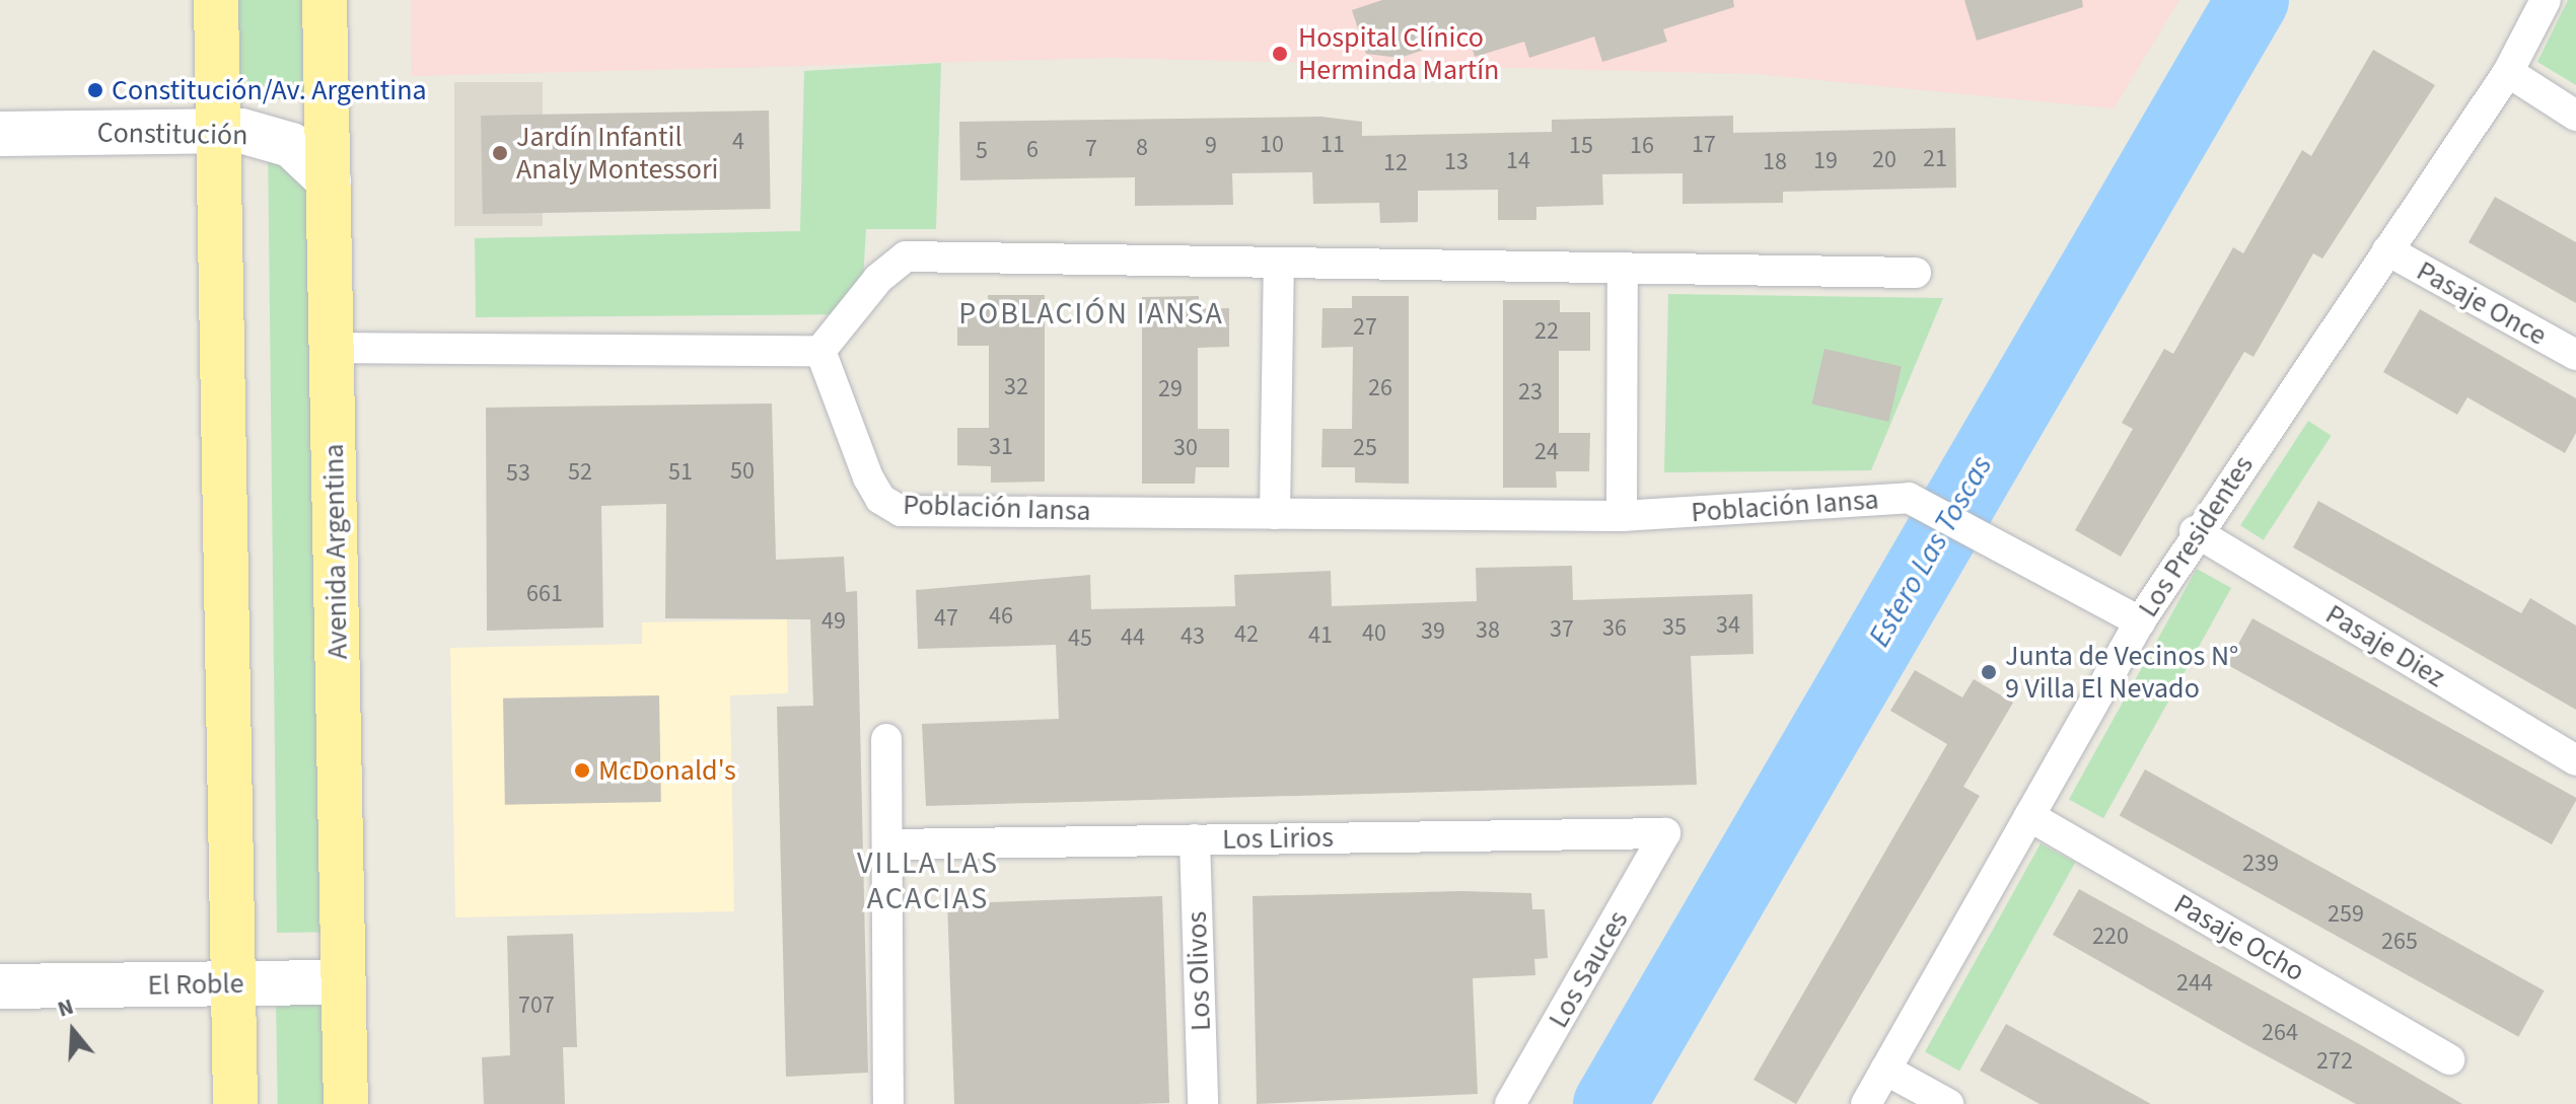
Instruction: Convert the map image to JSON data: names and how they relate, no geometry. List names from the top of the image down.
{
  "streets": {
    "main road": ["Constitución", "Avenida Argentina", "El Roble"],
    "street": [
      "Pasaje Once",
      "Población Iansa",
      "Los Presidentes",
      "Pasaje Diez",
      "Los Lirios",
      "Pasaje Ocho",
      "Los Sauces",
      "Los Olivos"
    ]
  },
  "crossings": [
    ["Constitución", "Avenida Argentina"],
    ["Pasaje Once", "Los Presidentes"],
    ["Población Iansa", "Los Presidentes"],
    ["Los Presidentes", "Pasaje Diez"],
    ["Los Presidentes", "Pasaje Ocho"],
    ["Avenida Argentina", "El Roble"],
    ["Los Lirios", "Los Sauces"],
    ["Los Lirios", "Los Olivos"]
  ],
  "districts": ["POBLACIÓN IANSA", "VILLA LAS ACACIAS"],
  "water": ["Estero Las Toscas"],
  "places": [
    "Hospital Clínico Herminda Martín",
    "Constitución/Av. Argentina",
    "Jardín Infantil Analy Montessori",
    "Junta de Vecinos N° 9 Villa El Nevado",
    "McDonald's"
  ],
  "house_numbers": [
    "4",
    "10",
    "11",
    "17",
    "9",
    "15",
    "16",
    "8",
    "7",
    "6",
    "5",
    "21",
    "20",
    "14",
    "19",
    "13",
    "18",
    "12",
    "27",
    "22",
    "32",
    "26",
    "29",
    "23",
    "31",
    "30",
    "25",
    "24",
    "50",
    "52",
    "51",
    "53",
    "661",
    "46",
    "47",
    "49",
    "34",
    "35",
    "36",
    "37",
    "38",
    "39",
    "40",
    "42",
    "41",
    "43",
    "44",
    "45",
    "239",
    "259",
    "220",
    "265",
    "244",
    "707",
    "264",
    "272"
  ],
  "north": "top"
}
